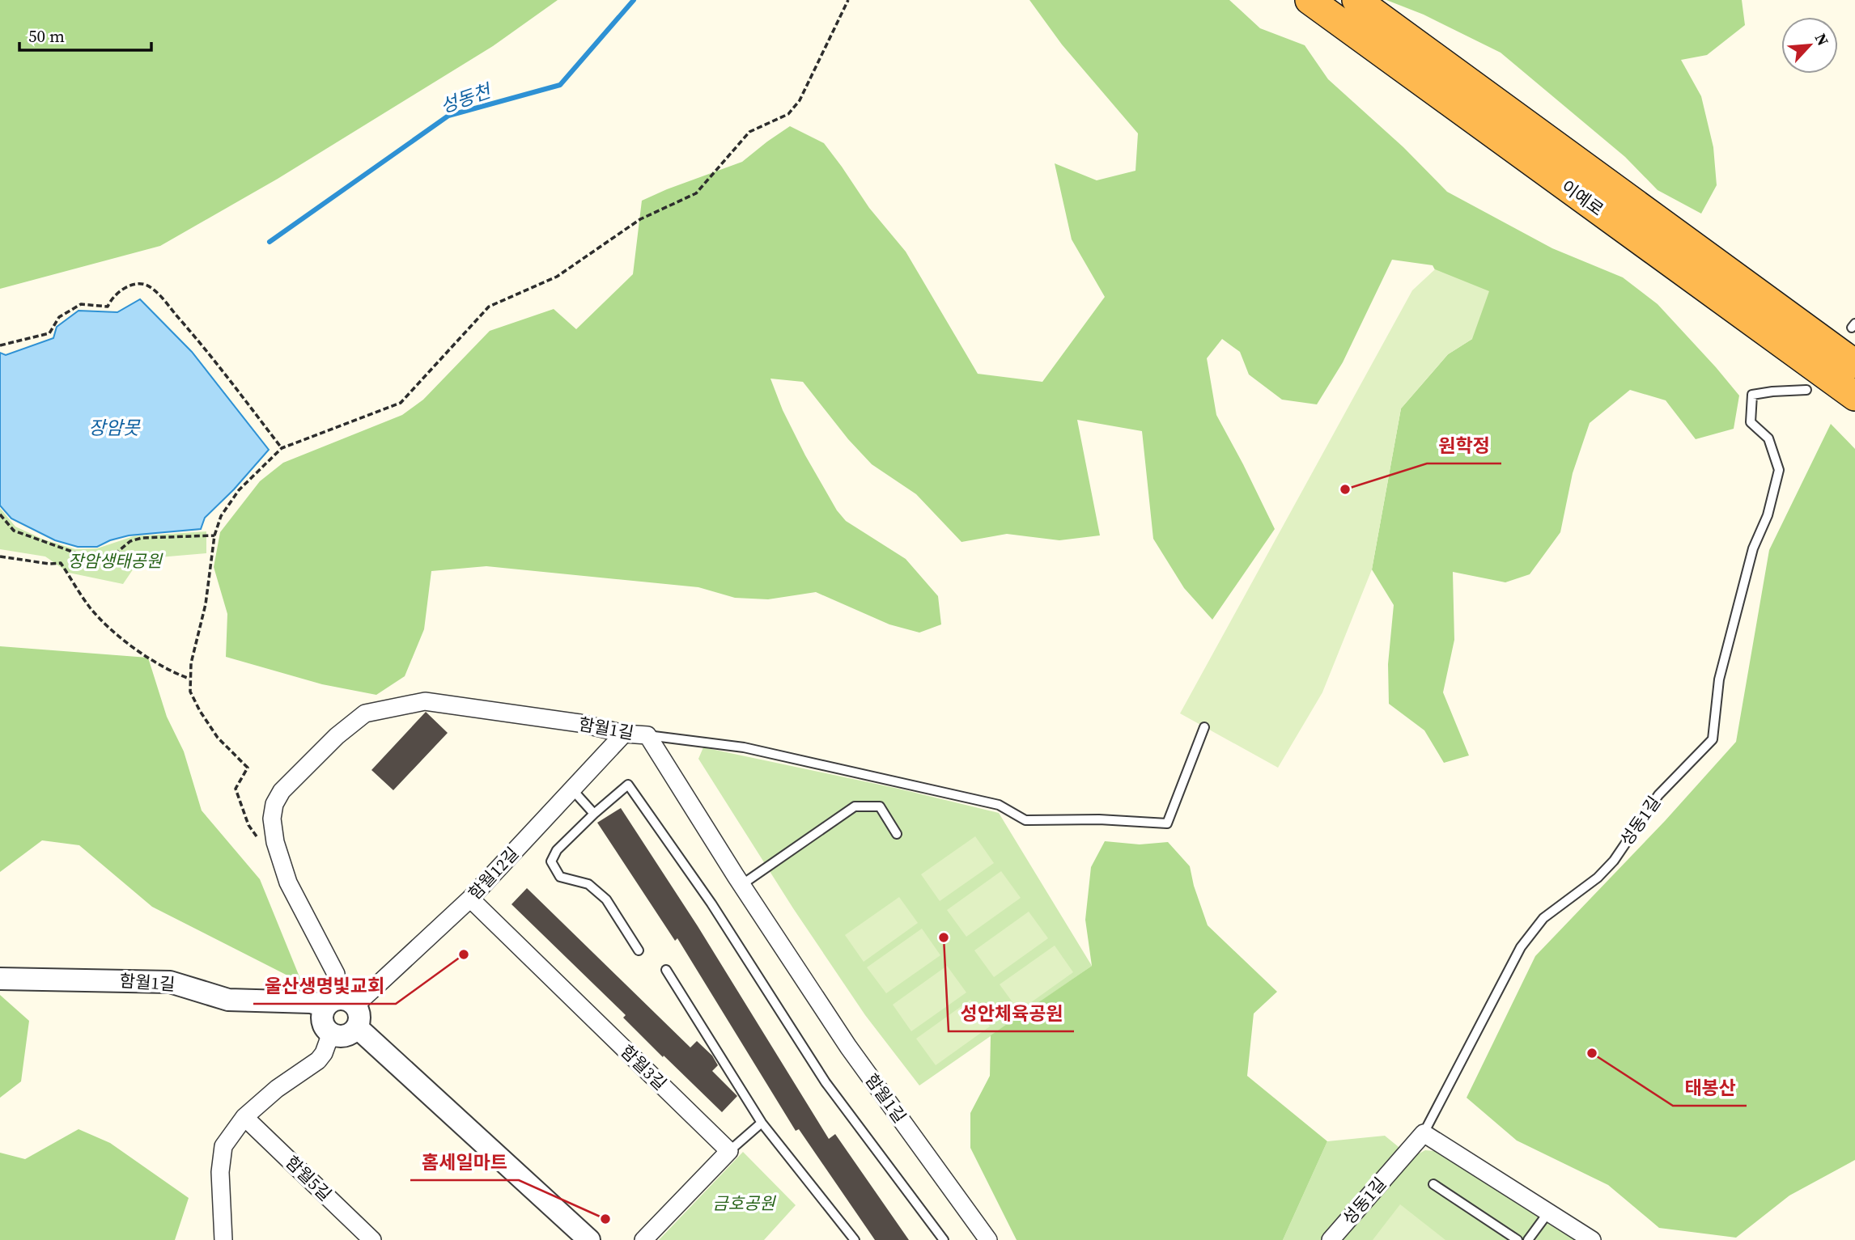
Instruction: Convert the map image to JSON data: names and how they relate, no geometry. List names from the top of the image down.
{
  "streets": {
    "highway": ["이예로"],
    "street": [
      "함월1길",
      "성동1길",
      "함월12길",
      "함월3길",
      "함월5길"
    ]
  },
  "crossings": [
    ["함월1길", "함월12길"],
    ["함월12길", "함월3길"]
  ],
  "water": ["성동천", "장암못"],
  "parks": ["장암생태공원", "금호공원"],
  "places": [
    "원학정",
    "성안체육공원",
    "울산생명빛교회",
    "태봉산",
    "홈세일마트"
  ],
  "scale_bar": "50 m",
  "north": "top right"
}
